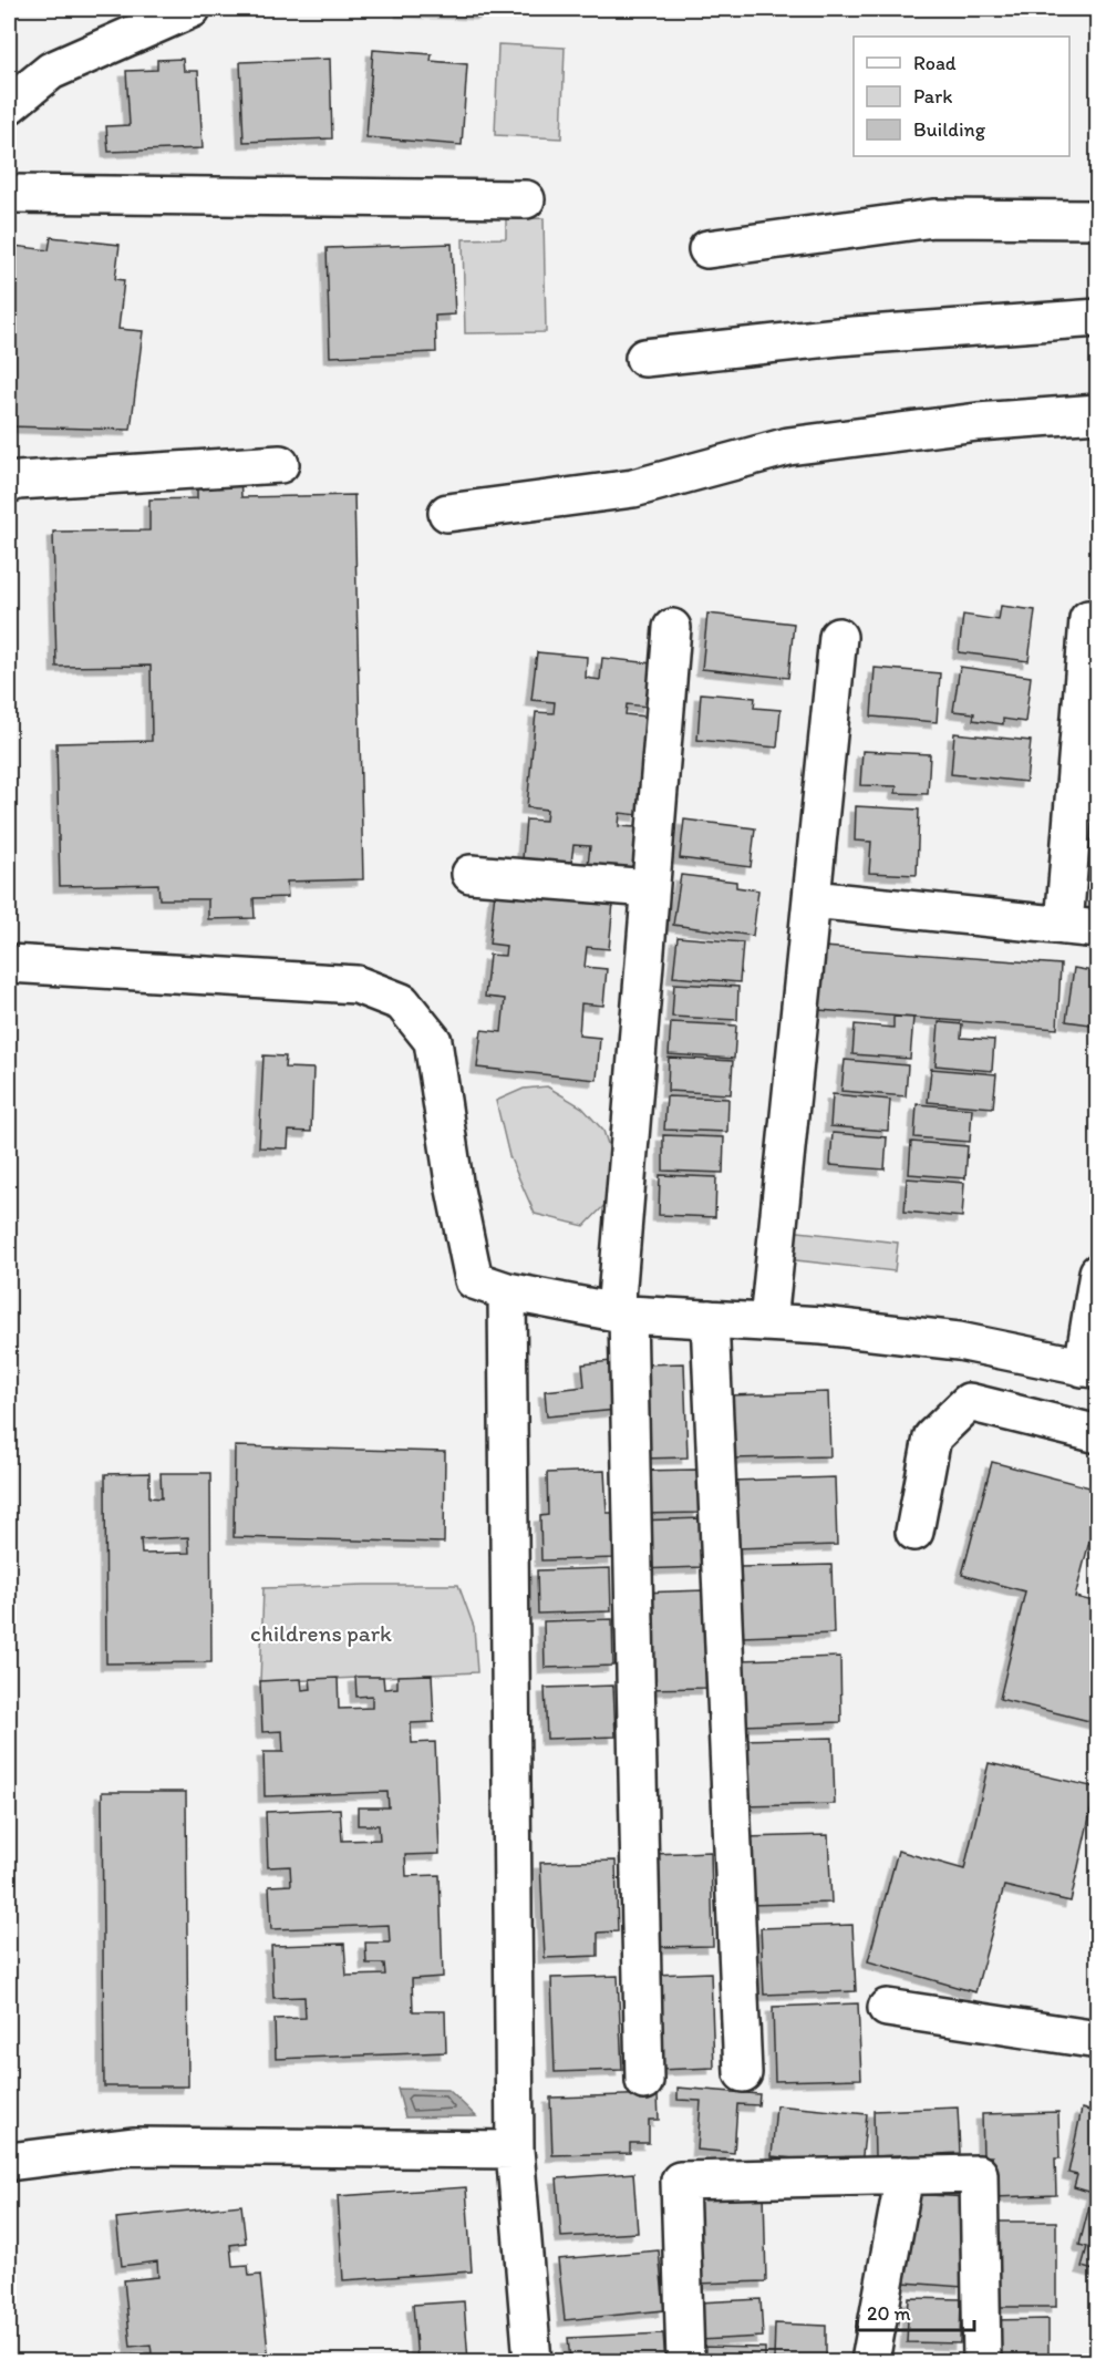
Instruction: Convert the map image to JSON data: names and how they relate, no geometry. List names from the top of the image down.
{
  "parks": ["childrens park"],
  "legend": ["Road", "Park", "Building"],
  "scale_bar": "20 m"
}
